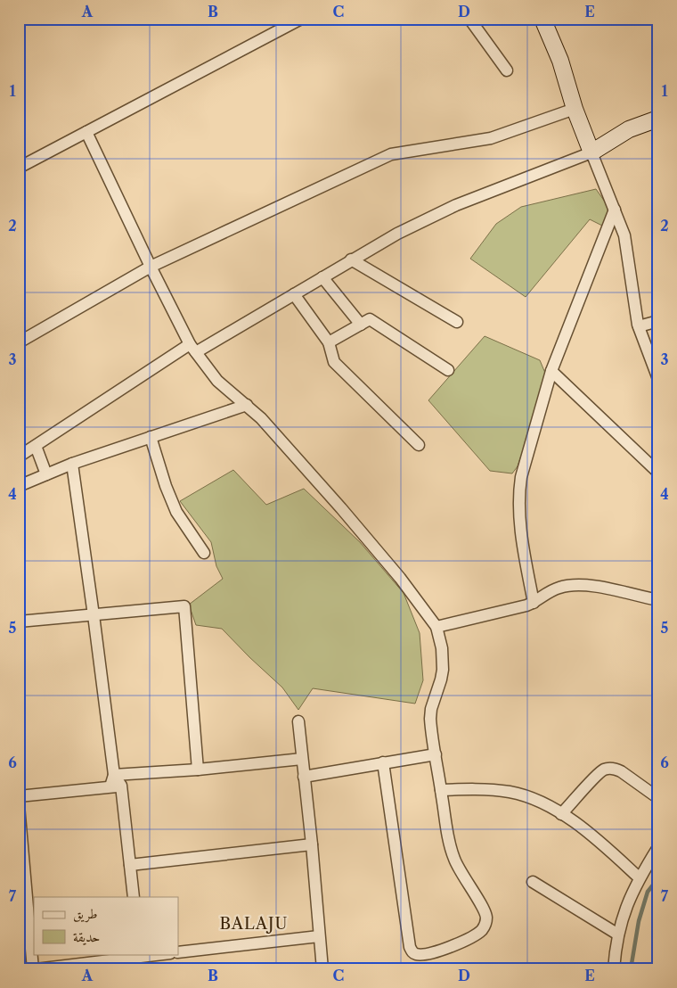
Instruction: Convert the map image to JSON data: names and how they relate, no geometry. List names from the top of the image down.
{
  "districts": ["BALAJU"],
  "legend": ["طريق", "حديقة"],
  "grid": {
    "columns": [
      "A",
      "B",
      "C",
      "D",
      "E"
    ],
    "rows": [
      "1",
      "2",
      "3",
      "4",
      "5",
      "6",
      "7"
    ]
  }
}
